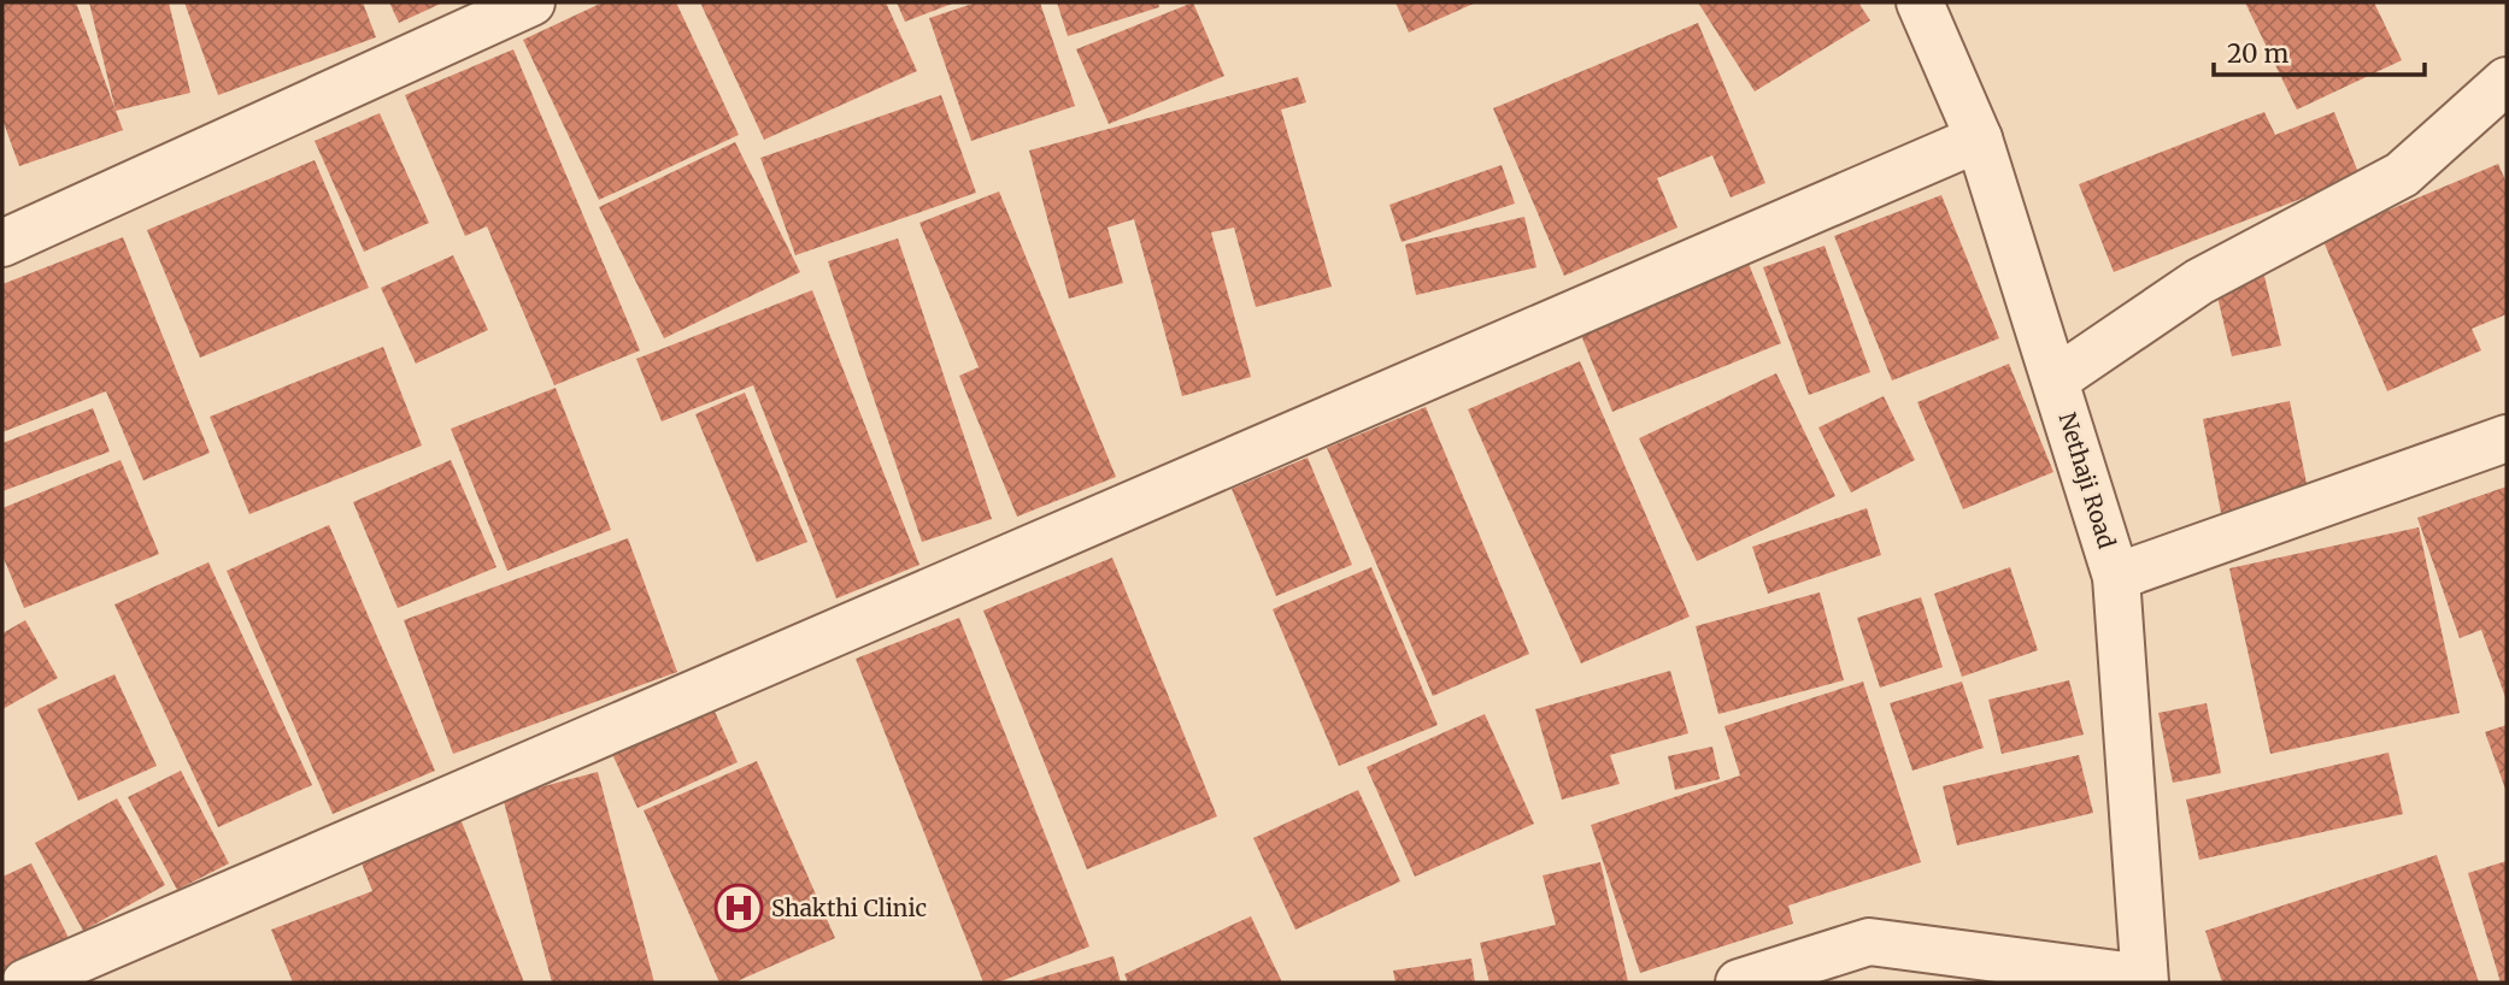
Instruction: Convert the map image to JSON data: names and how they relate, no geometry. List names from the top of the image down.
{
  "streets": {
    "street": ["Nethaji Road"]
  },
  "places": {
    "hospital": ["Shakthi Clinic"]
  },
  "scale_bar": "20 m"
}
